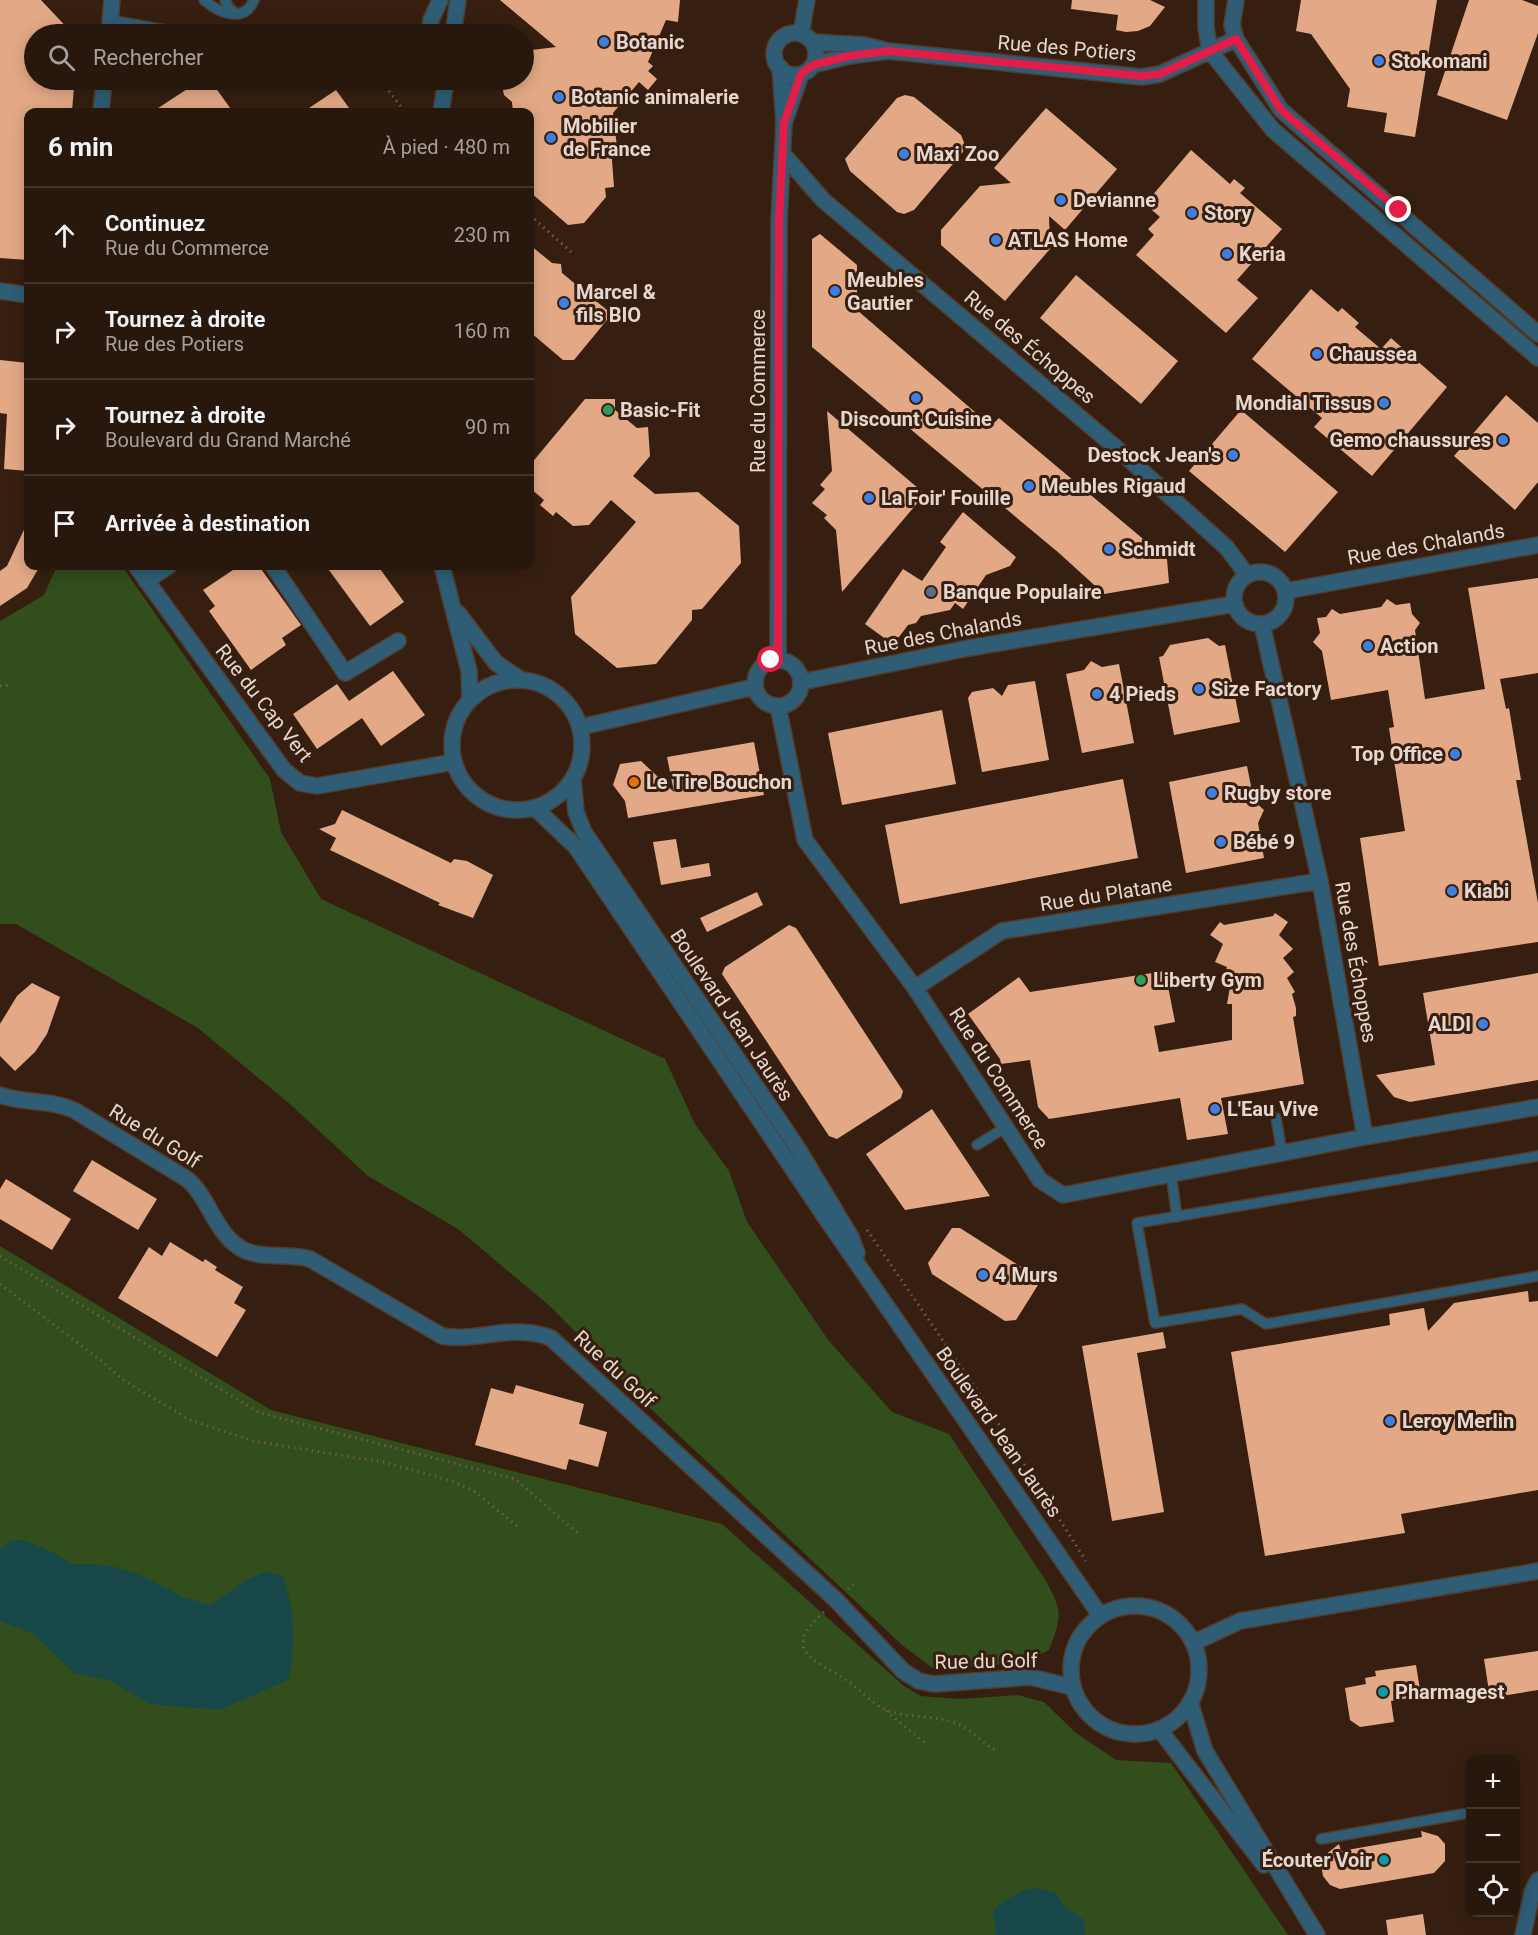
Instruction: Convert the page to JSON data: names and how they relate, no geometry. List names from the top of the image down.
{
  "streets": {
    "street": [
      "Rue des Potiers",
      "Rue des Échoppes",
      "Rue du Commerce",
      "Rue des Chalands",
      "Rue du Cap Vert",
      "Rue du Platane",
      "Boulevard Jean Jaurès",
      "Rue du Golf"
    ]
  },
  "crossings": [
    ["Rue des Potiers", "Rue du Commerce"],
    ["Rue des Échoppes", "Rue du Commerce"],
    ["Rue des Échoppes", "Rue des Chalands"],
    ["Rue des Échoppes", "Rue du Platane"],
    ["Rue du Commerce", "Rue des Chalands"],
    ["Rue du Commerce", "Rue du Platane"],
    ["Rue du Cap Vert", "Boulevard Jean Jaurès"],
    ["Boulevard Jean Jaurès", "Rue du Golf"]
  ],
  "places": [
    "Botanic",
    "Stokomani",
    "Botanic animalerie",
    "Mobilier de France",
    "Maxi Zoo",
    "Devianne",
    "Story",
    "ATLAS Home",
    "Keria",
    "Meubles Gautier",
    "Marcel & fils BIO",
    "Chaussea",
    "Discount Cuisine",
    "Mondial Tissus",
    "Basic-Fit",
    "Gemo chaussures",
    "Destock Jean's",
    "Meubles Rigaud",
    "La Foir' Fouille",
    "Schmidt",
    "Banque Populaire",
    "Action",
    "Size Factory",
    "4 Pieds",
    "Top Office",
    "Le Tire Bouchon",
    "Rugby store",
    "Bébé 9",
    "Kiabi",
    "Liberty Gym",
    "ALDI",
    "L'Eau Vive",
    "4 Murs",
    "Leroy Merlin",
    "Pharmagest",
    "Écouter Voir"
  ],
  "page": {
    "search": "Rechercher",
    "heading": ["6 min", "À pied · 480 m"],
    "list": [
      ["Continuez", "Rue du Commerce", "230 m"],
      ["Tournez à droite", "Rue des Potiers", "160 m"],
      ["Tournez à droite", "Boulevard du Grand Marché", "90 m"],
      "Arrivée à destination"
    ],
    "map_buttons": ["+", "−"]
  }
}
